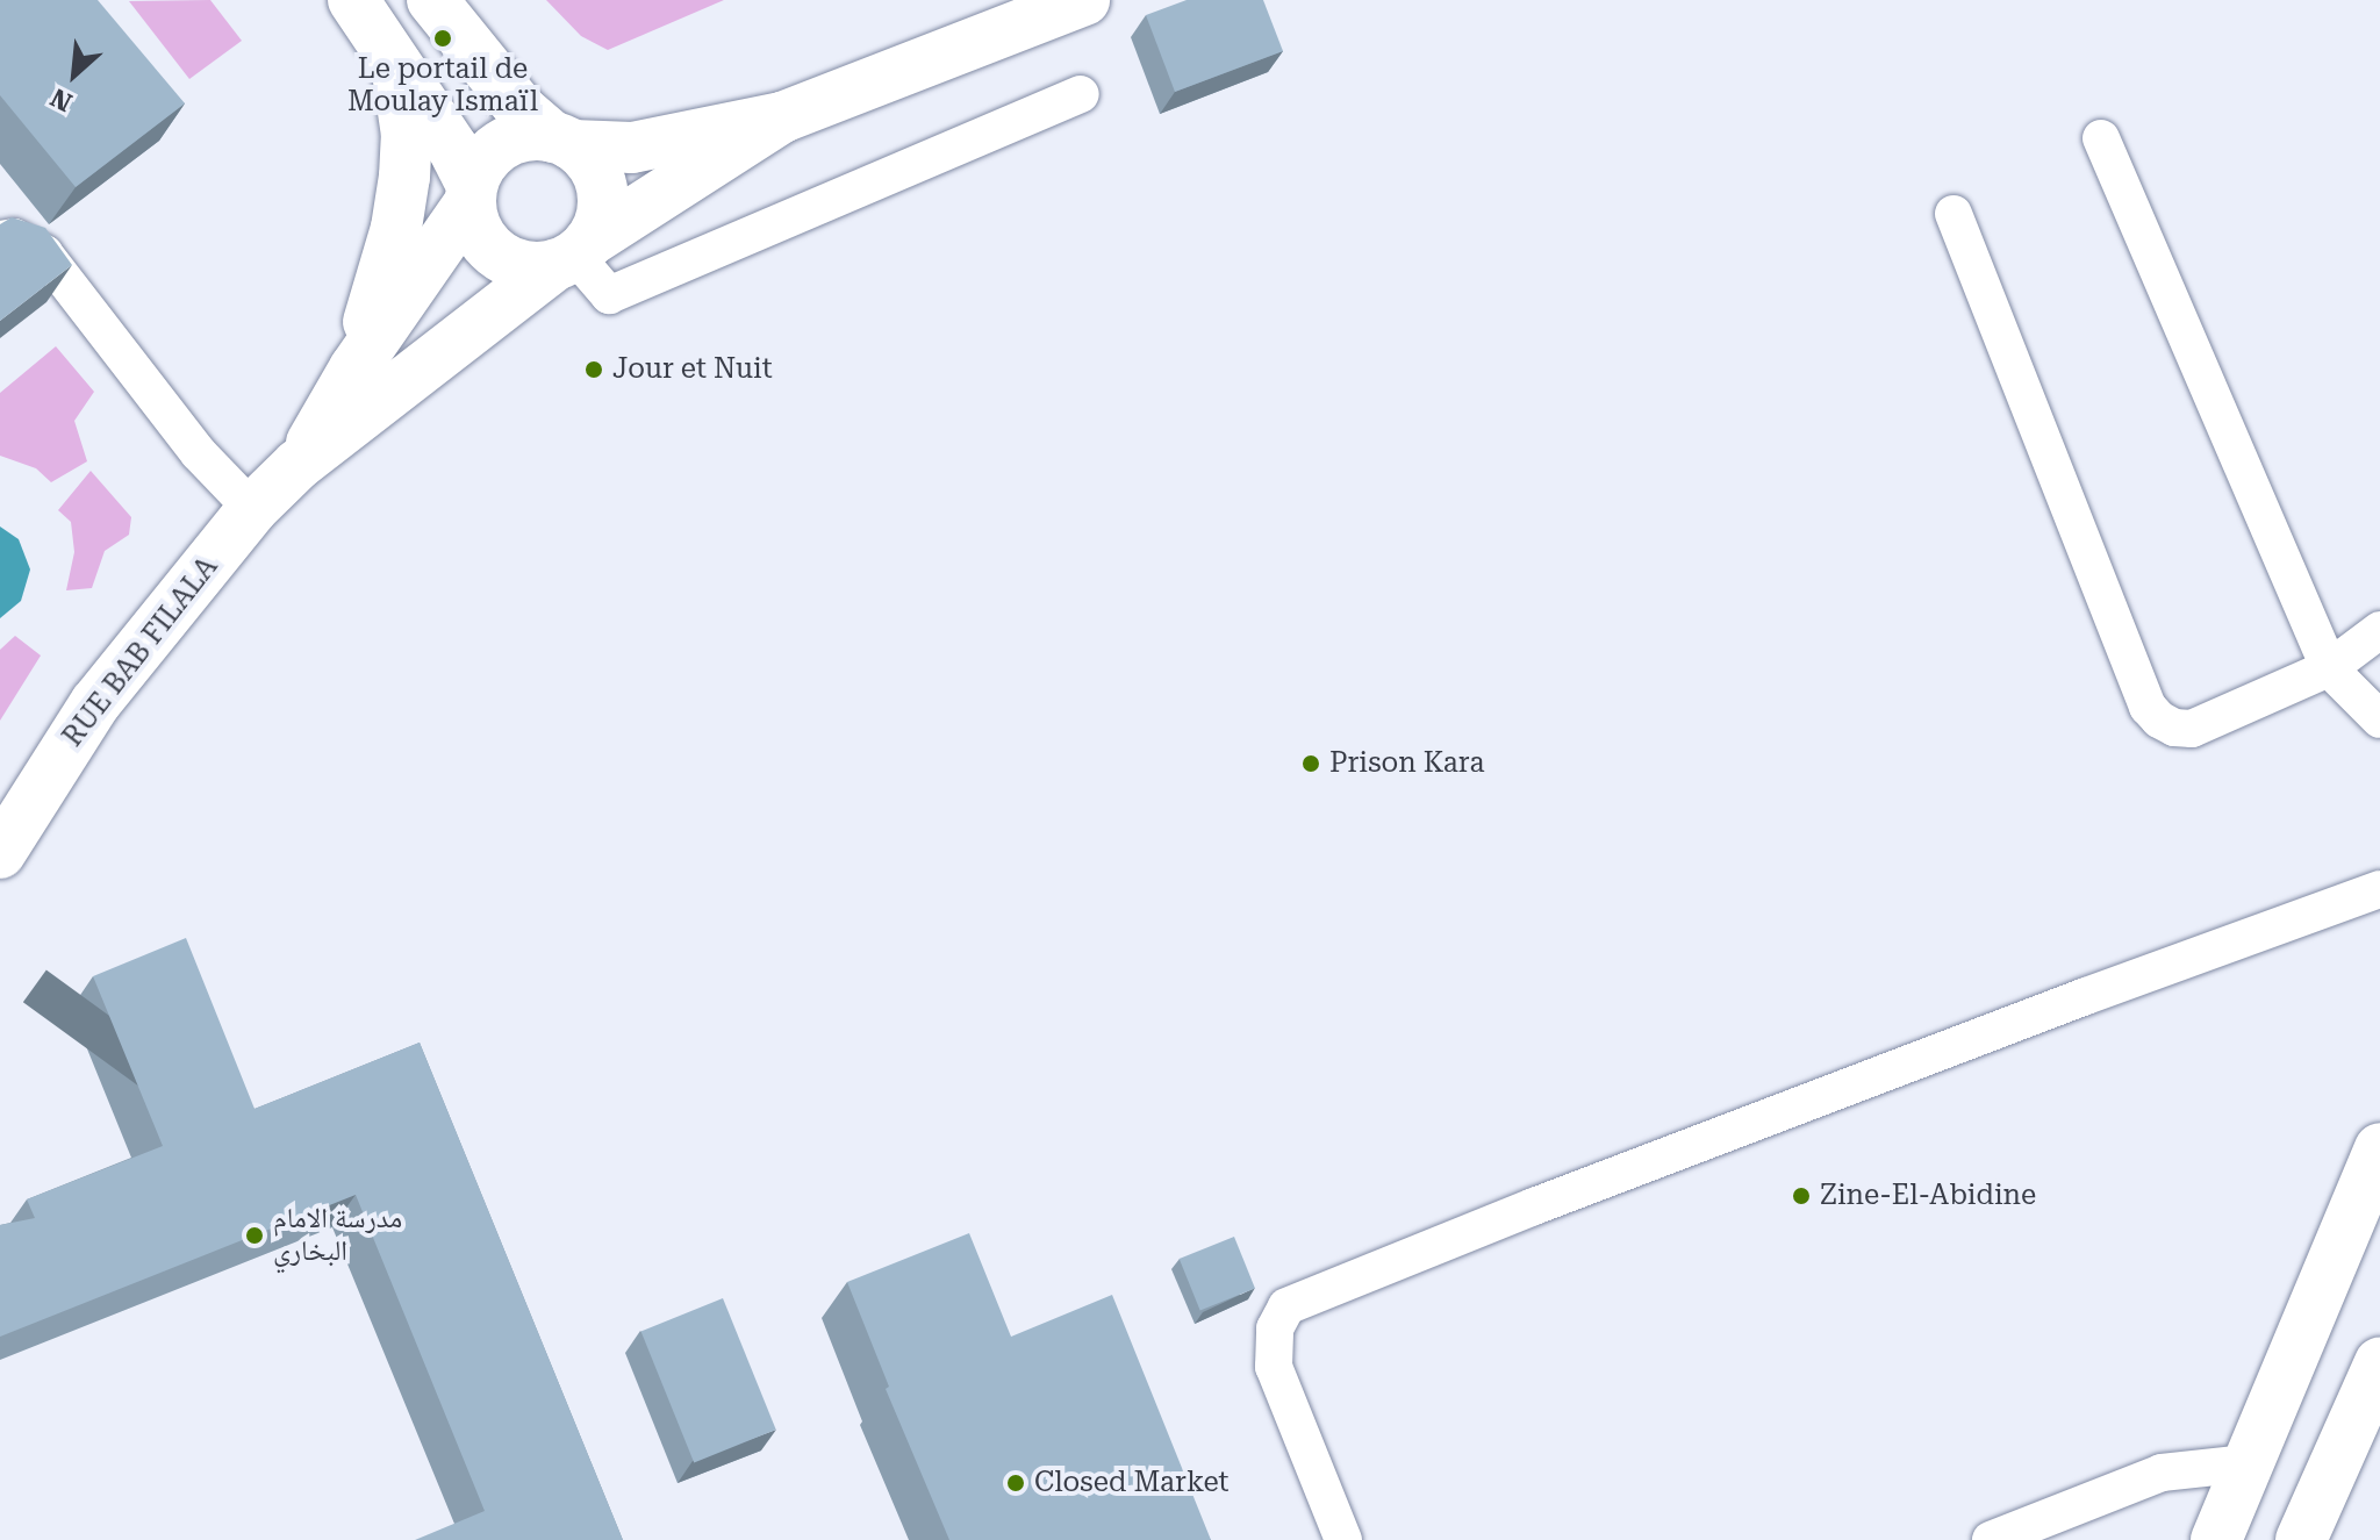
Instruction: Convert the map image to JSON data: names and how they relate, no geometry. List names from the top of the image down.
{
  "streets": {
    "street": ["RUE BAB FILALA"]
  },
  "places": [
    "Le portail de Moulay Ismaïl",
    "Jour et Nuit",
    "Prison Kara",
    "Zine-El-Abidine",
    "مدرسة الامام البخاري",
    "Closed Market"
  ],
  "north": "bottom left"
}
